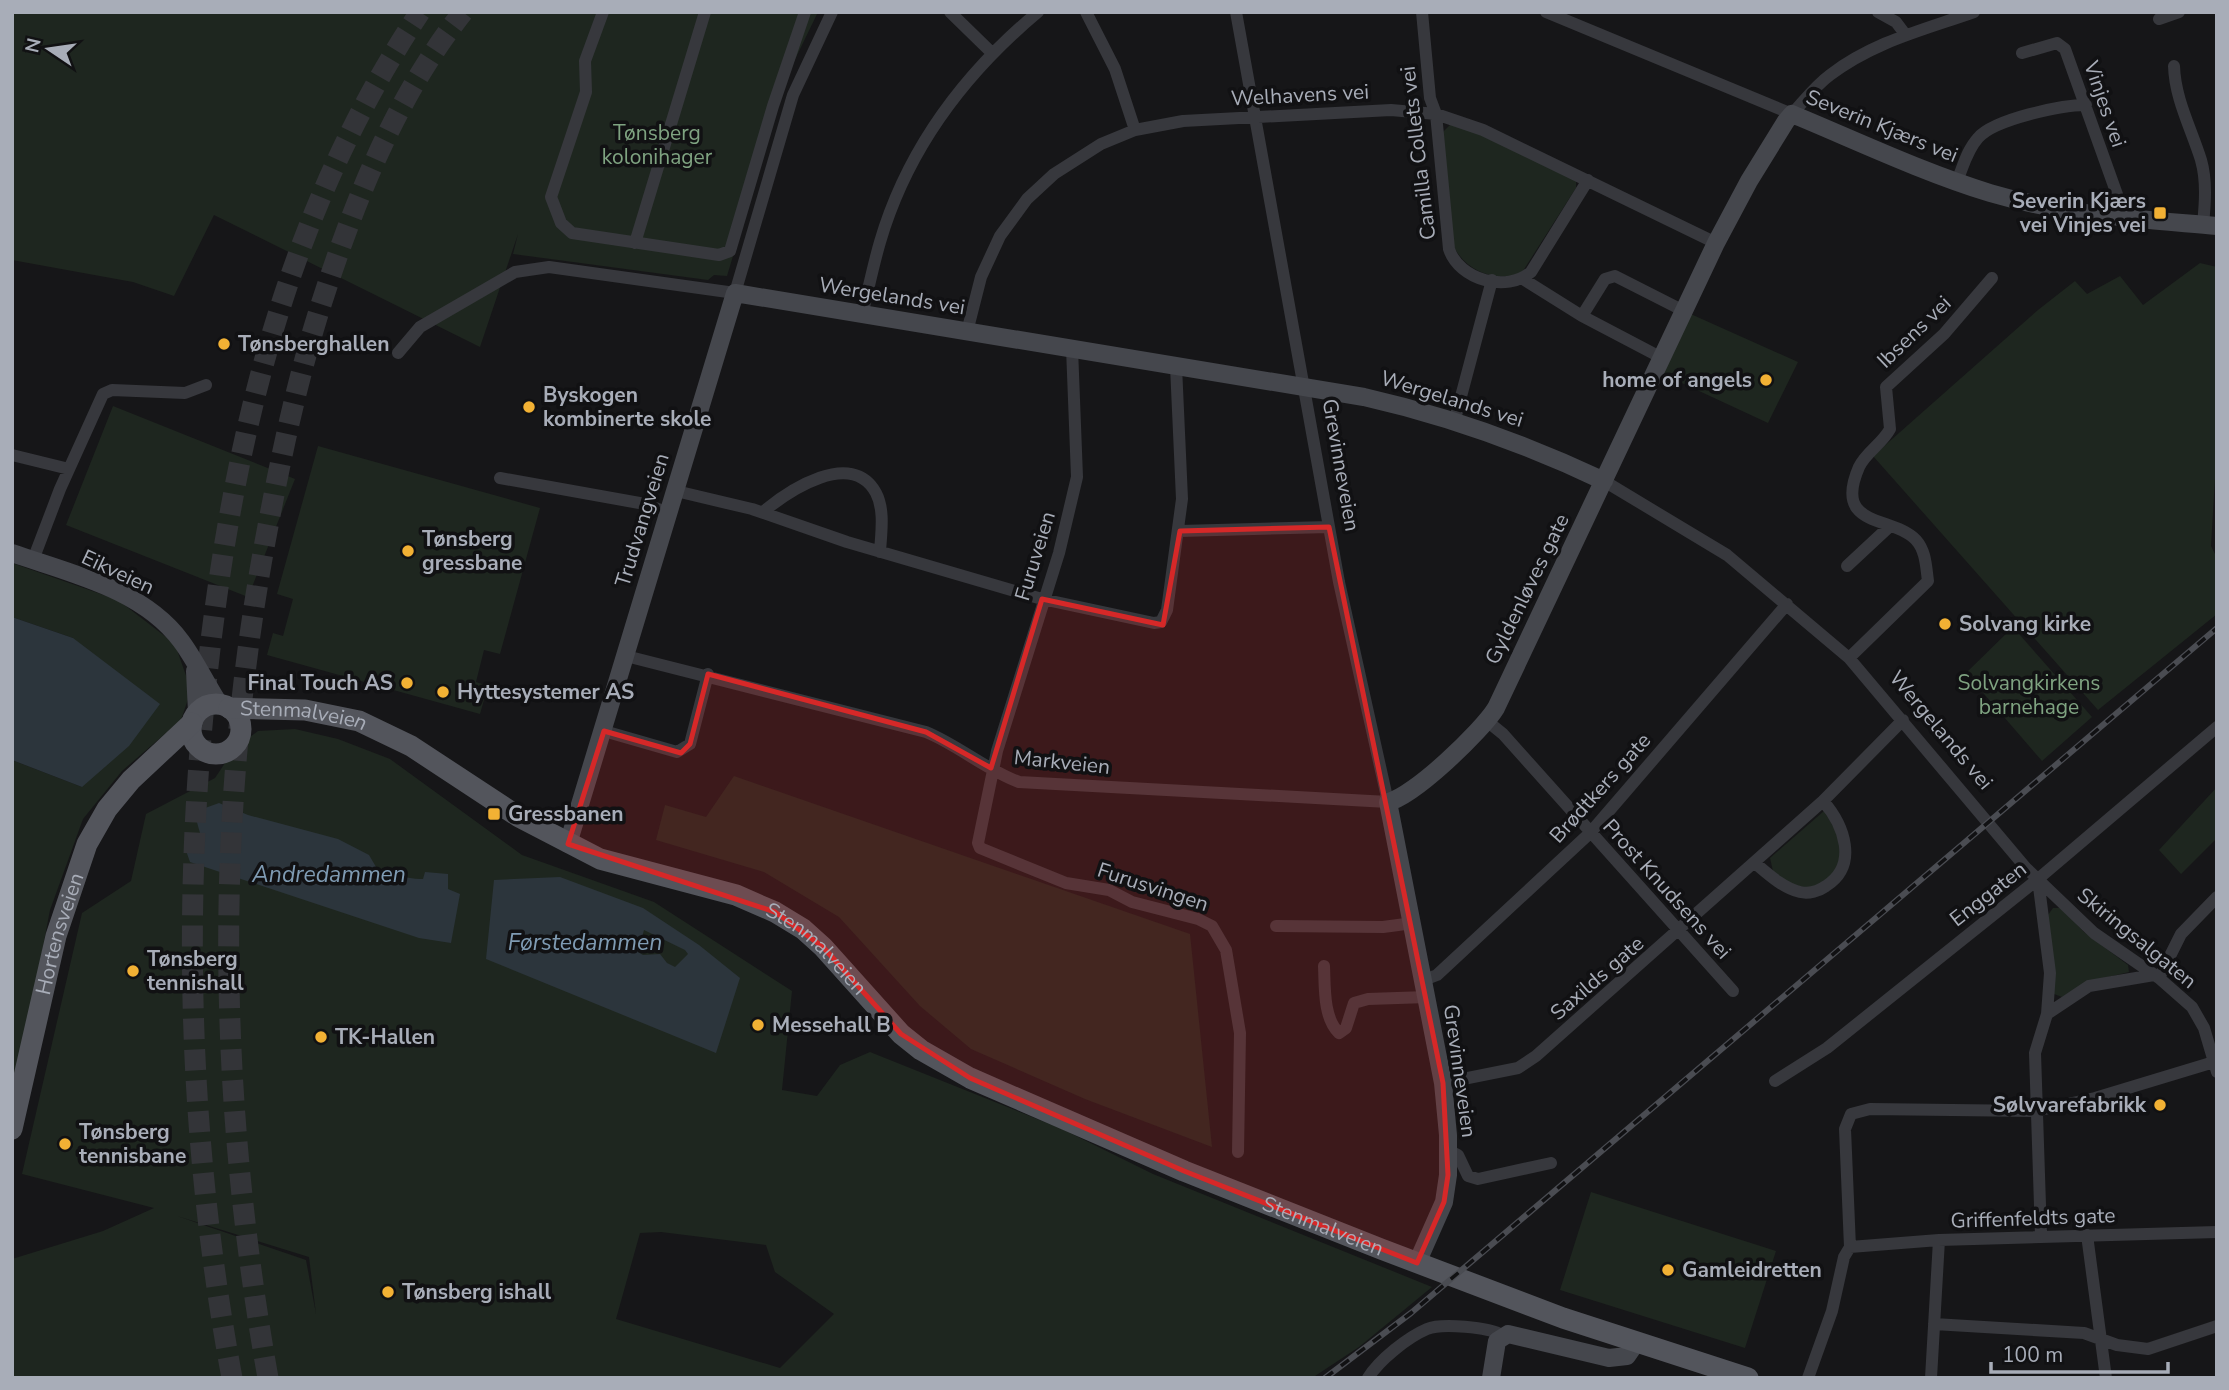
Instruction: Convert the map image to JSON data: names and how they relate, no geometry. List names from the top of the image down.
{
  "streets": {
    "main road": [
      "Severin Kjærs vei",
      "Wergelands vei",
      "Grevinneveien",
      "Trudvangveien",
      "Eikveien",
      "Gyldenløves gate",
      "Stenmalveien",
      "Hortensveien"
    ],
    "street": [
      "Welhavens vei",
      "Vinjes vei",
      "Camilla Collets vei",
      "Ibsens vei",
      "Furuveien",
      "Markveien",
      "Brødtkers gate",
      "Furusvingen",
      "Prost Knudsens vei",
      "Enggaten",
      "Skiringsalgaten",
      "Saxilds gate",
      "Griffenfeldts gate"
    ]
  },
  "crossings": [
    ["Welhavens vei", "Camilla Collets vei"],
    ["Welhavens vei", "Wergelands vei"],
    ["Welhavens vei", "Grevinneveien"],
    ["Welhavens vei", "Gyldenløves gate"],
    ["Vinjes vei", "Severin Kjærs vei"],
    ["Severin Kjærs vei", "Gyldenløves gate"],
    ["Wergelands vei", "Ibsens vei"],
    ["Wergelands vei", "Grevinneveien"],
    ["Wergelands vei", "Trudvangveien"],
    ["Wergelands vei", "Furuveien"],
    ["Wergelands vei", "Gyldenløves gate"],
    ["Wergelands vei", "Brødtkers gate"],
    ["Wergelands vei", "Enggaten"],
    ["Wergelands vei", "Skiringsalgaten"],
    ["Wergelands vei", "Saxilds gate"],
    ["Grevinneveien", "Gyldenløves gate"],
    ["Grevinneveien", "Stenmalveien"],
    ["Grevinneveien", "Markveien"],
    ["Grevinneveien", "Brødtkers gate"],
    ["Grevinneveien", "Saxilds gate"],
    ["Trudvangveien", "Stenmalveien"],
    ["Trudvangveien", "Markveien"],
    ["Furuveien", "Markveien"],
    ["Furuveien", "Furusvingen"],
    ["Eikveien", "Stenmalveien"],
    ["Eikveien", "Hortensveien"],
    ["Gyldenløves gate", "Markveien"],
    ["Gyldenløves gate", "Prost Knudsens vei"],
    ["Stenmalveien", "Hortensveien"],
    ["Markveien", "Furusvingen"],
    ["Brødtkers gate", "Prost Knudsens vei"],
    ["Prost Knudsens vei", "Saxilds gate"],
    ["Enggaten", "Skiringsalgaten"]
  ],
  "water": ["Andredammen", "Førstedammen"],
  "parks": ["Tønsberg kolonihager", "Solvangkirkens barnehage"],
  "places": {
    "transit": ["Severin Kjærs vei Vinjes vei", "Gressbanen"],
    "other": [
      "Tønsberghallen",
      "home of angels",
      "Byskogen kombinerte skole",
      "Tønsberg gressbane",
      "Solvang kirke",
      "Final Touch AS",
      "Hyttesystemer AS",
      "Tønsberg tennishall",
      "Messehall B",
      "TK-Hallen",
      "Sølvvarefabrikk",
      "Tønsberg tennisbane",
      "Gamleidretten",
      "Tønsberg ishall"
    ]
  },
  "scale_bar": "100 m",
  "north": "left"
}
